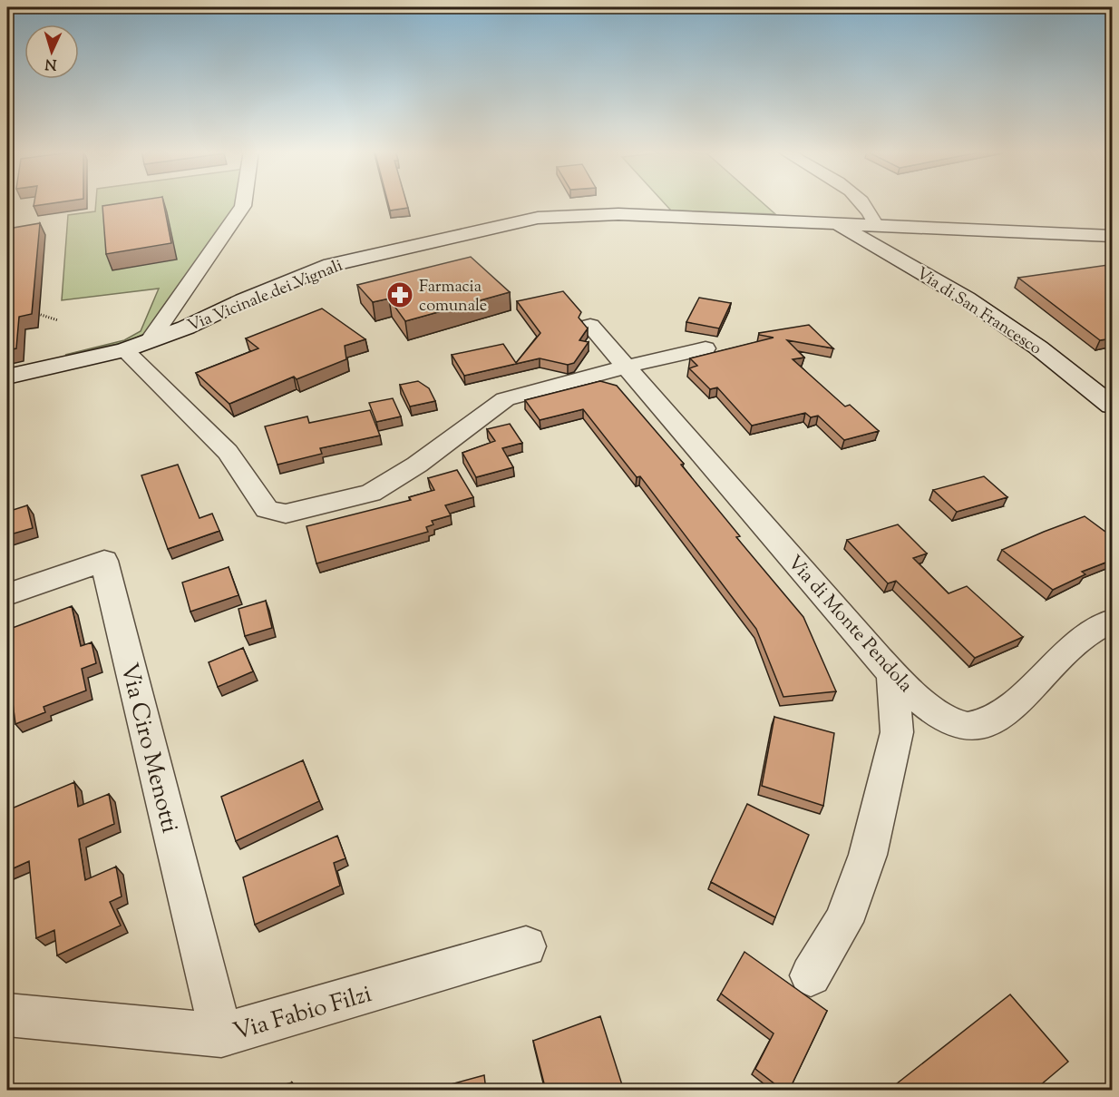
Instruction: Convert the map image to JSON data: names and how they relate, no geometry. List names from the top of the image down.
{
  "streets": {
    "street": [
      "Via Vicinale dei Vignali",
      "Via di San Francesco",
      "Via di Monte Pendola",
      "Via Ciro Menotti",
      "Via Fabio Filzi"
    ]
  },
  "crossings": [
    ["Via Vicinale dei Vignali", "Via di San Francesco"],
    ["Via Ciro Menotti", "Via Fabio Filzi"]
  ],
  "places": {
    "pharmacy": ["Farmacia comunale"]
  },
  "north": "bottom"
}
